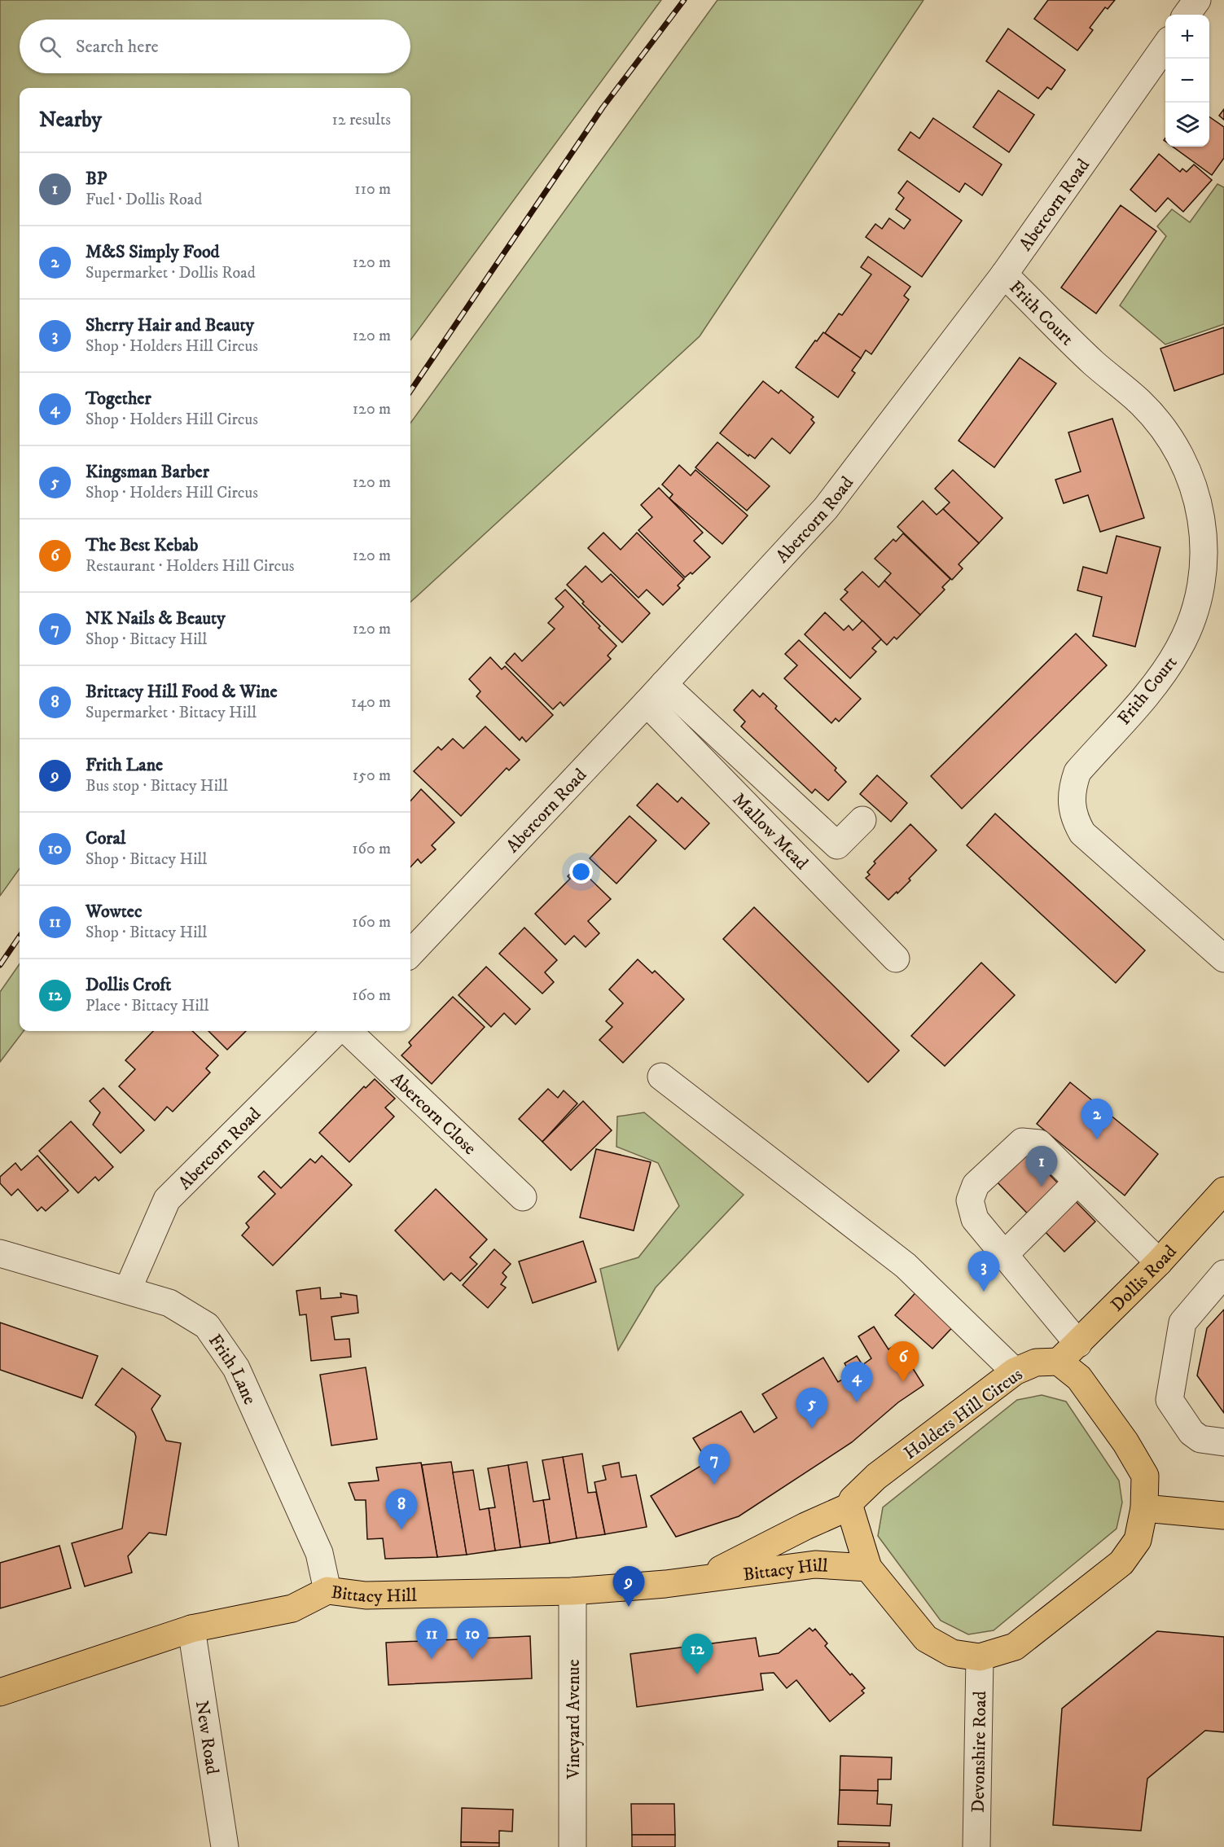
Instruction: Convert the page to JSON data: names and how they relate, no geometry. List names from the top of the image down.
{
  "streets": {
    "main road": ["Dollis Road", "Holders Hill Circus", "Bittacy Hill"],
    "street": [
      "Abercorn Road",
      "Frith Court",
      "Mallow Mead",
      "Abercorn Close",
      "Frith Lane",
      "Vineyard Avenue",
      "New Road",
      "Devonshire Road"
    ]
  },
  "crossings": [
    ["Abercorn Road", "Frith Court"],
    ["Abercorn Road", "Mallow Mead"],
    ["Abercorn Road", "Frith Lane"],
    ["Dollis Road", "Holders Hill Circus"],
    ["Frith Lane", "Bittacy Hill"],
    ["Holders Hill Circus", "Bittacy Hill"],
    ["Bittacy Hill", "Vineyard Avenue"],
    ["Bittacy Hill", "New Road"]
  ],
  "page": {
    "map_buttons": ["+", "−"],
    "search": "Search here",
    "heading": ["Nearby", "12 results"],
    "list": [
      {
        "mark": "1",
        "name": "BP",
        "note": "Fuel · Dollis Road",
        "value": "110 m"
      },
      {
        "mark": "2",
        "name": "M&S Simply Food",
        "note": "Supermarket · Dollis Road",
        "value": "120 m"
      },
      {
        "mark": "3",
        "name": "Sherry Hair and Beauty",
        "note": "Shop · Holders Hill Circus",
        "value": "120 m"
      },
      {
        "mark": "4",
        "name": "Together",
        "note": "Shop · Holders Hill Circus",
        "value": "120 m"
      },
      {
        "mark": "5",
        "name": "Kingsman Barber",
        "note": "Shop · Holders Hill Circus",
        "value": "120 m"
      },
      {
        "mark": "6",
        "name": "The Best Kebab",
        "note": "Restaurant · Holders Hill Circus",
        "value": "120 m"
      },
      {
        "mark": "7",
        "name": "NK Nails & Beauty",
        "note": "Shop · Bittacy Hill",
        "value": "120 m"
      },
      {
        "mark": "8",
        "name": "Brittacy Hill Food & Wine",
        "note": "Supermarket · Bittacy Hill",
        "value": "140 m"
      },
      {
        "mark": "9",
        "name": "Frith Lane",
        "note": "Bus stop · Bittacy Hill",
        "value": "150 m"
      },
      {
        "mark": "10",
        "name": "Coral",
        "note": "Shop · Bittacy Hill",
        "value": "160 m"
      },
      {
        "mark": "11",
        "name": "Wowtec",
        "note": "Shop · Bittacy Hill",
        "value": "160 m"
      },
      {
        "mark": "12",
        "name": "Dollis Croft",
        "note": "Place · Bittacy Hill",
        "value": "160 m"
      }
    ],
    "pins": [
      "2",
      "1",
      "3",
      "6",
      "4",
      "5",
      "7",
      "8",
      "9",
      "10",
      "11",
      "12"
    ]
  }
}
